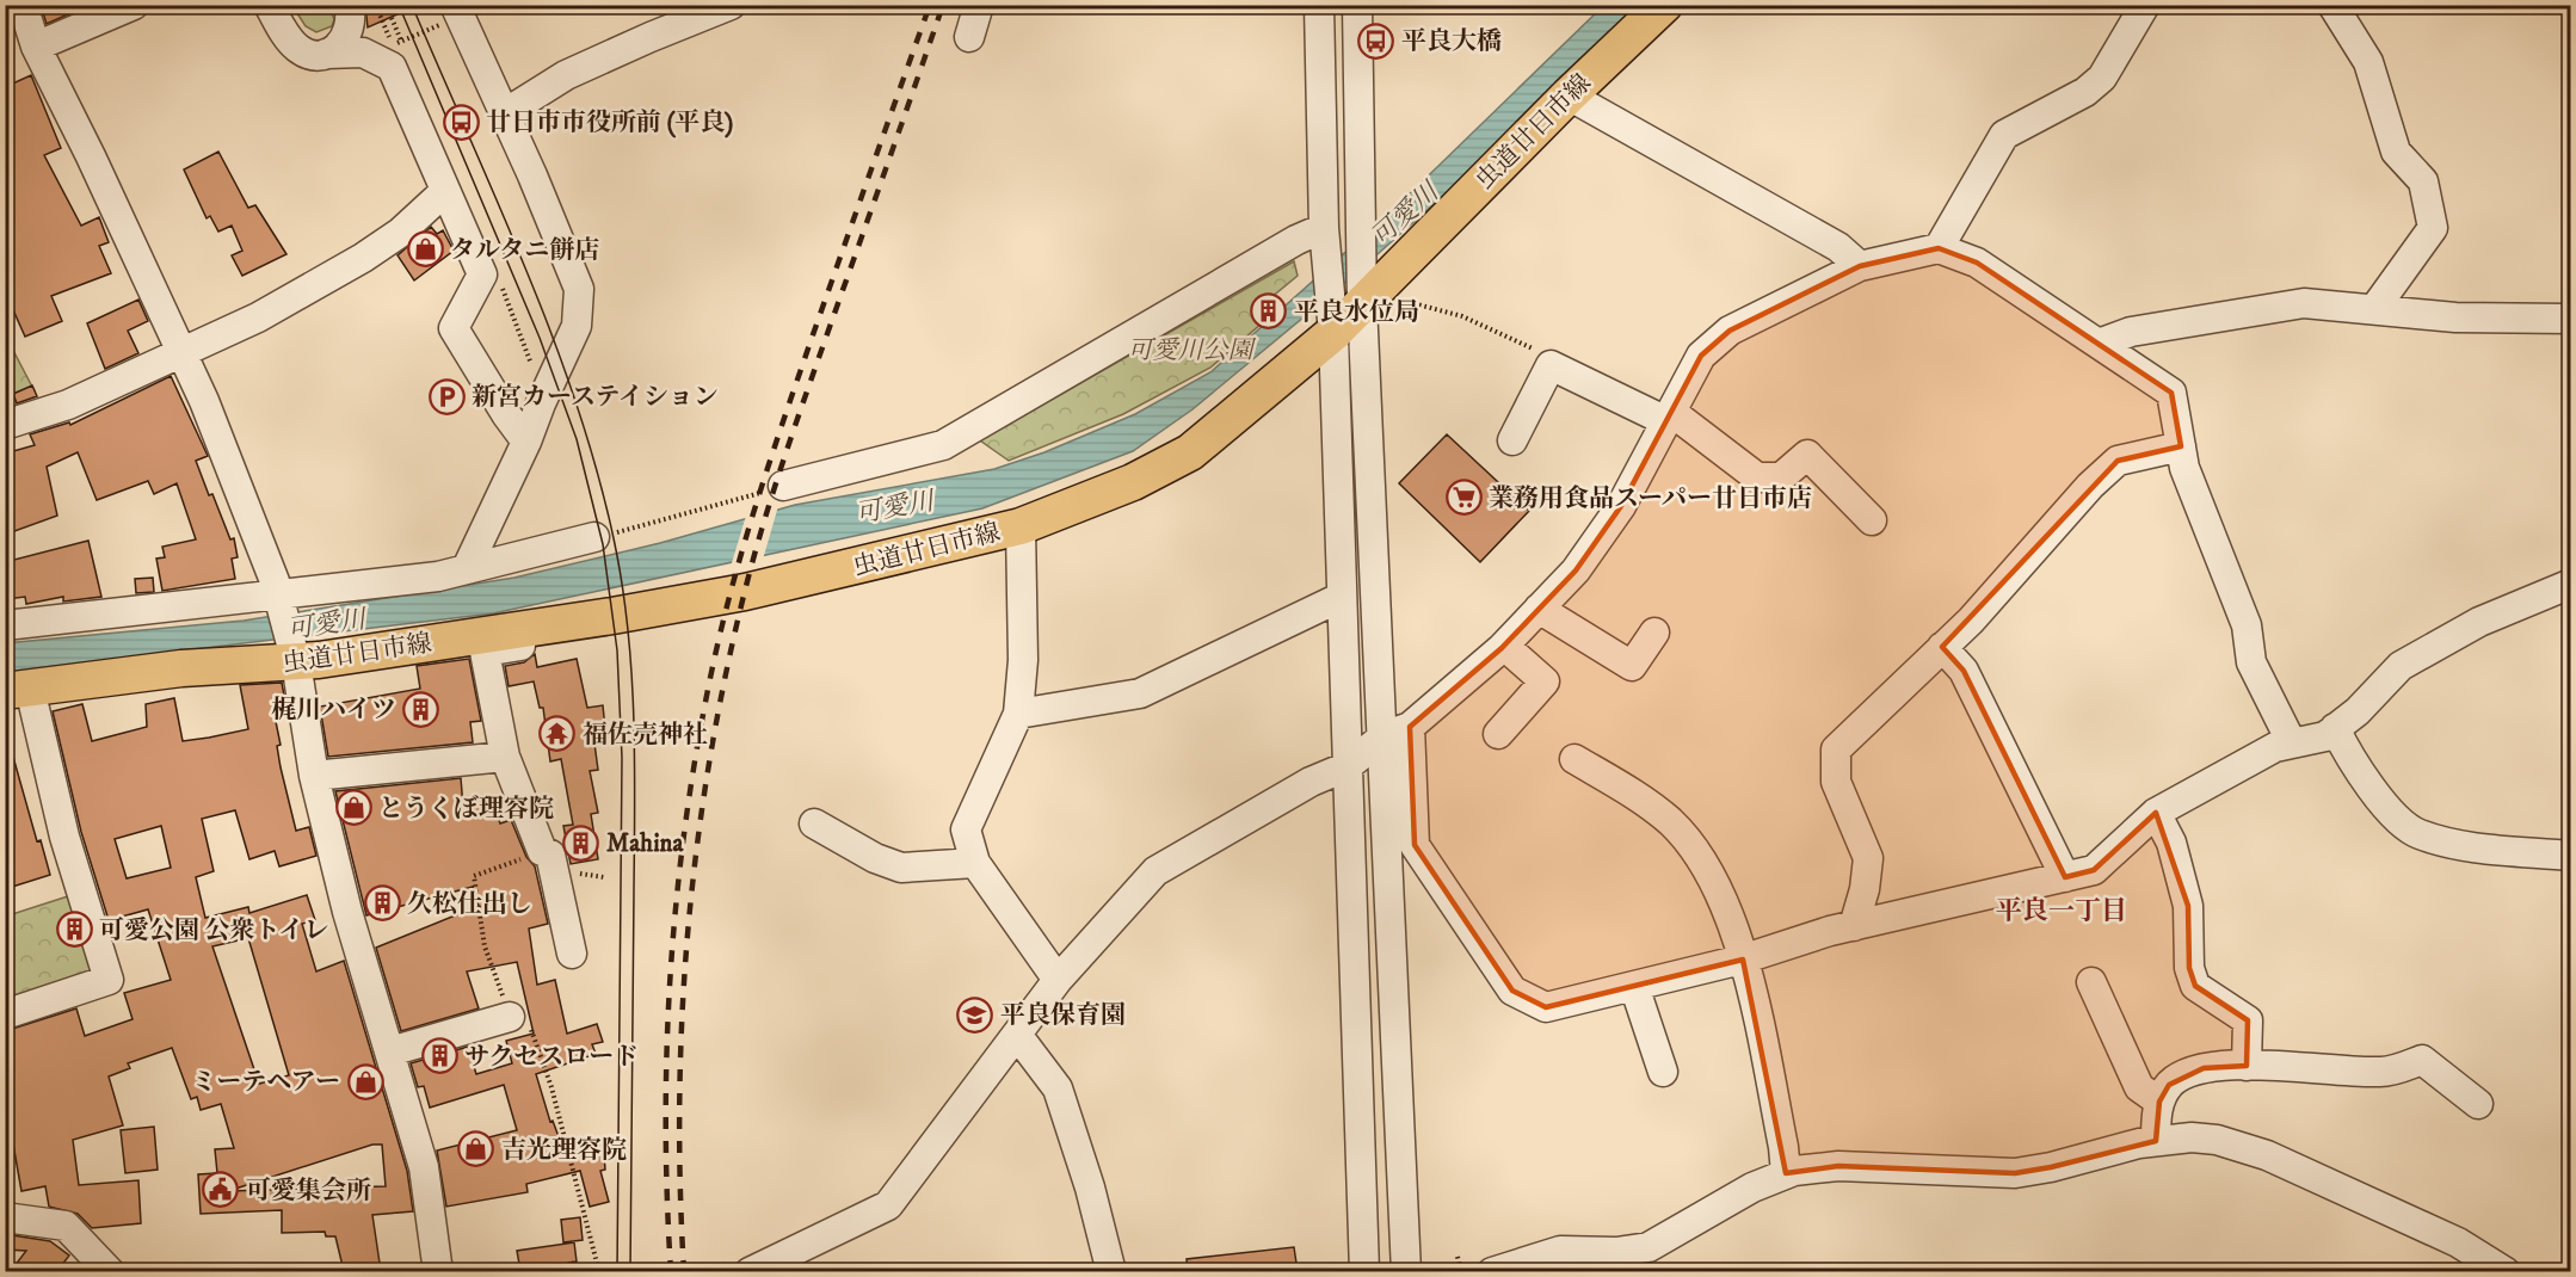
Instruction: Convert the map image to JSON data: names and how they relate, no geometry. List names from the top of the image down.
{
  "streets": {
    "main road": ["虫道廿日市線"]
  },
  "districts": ["平良一丁目"],
  "water": ["可愛川"],
  "parks": ["可愛川公園"],
  "places": {
    "bus stop": ["平良大橋", "廿日市市役所前 (平良)"],
    "shop": [
      "タルタニ餅店",
      "とうくぼ理容院",
      "ミーテヘアー",
      "吉光理容院"
    ],
    "building": [
      "平良水位局",
      "梶川ハイツ",
      "Mahina",
      "久松仕出し",
      "可愛公園 公衆トイレ",
      "サクセスロード"
    ],
    "parking": ["新宮カーステイション"],
    "supermarket": ["業務用食品スーパー廿日市店"],
    "temple": ["福佐売神社"],
    "school or university": ["平良保育園"],
    "public building": ["可愛集会所"]
  }
}
